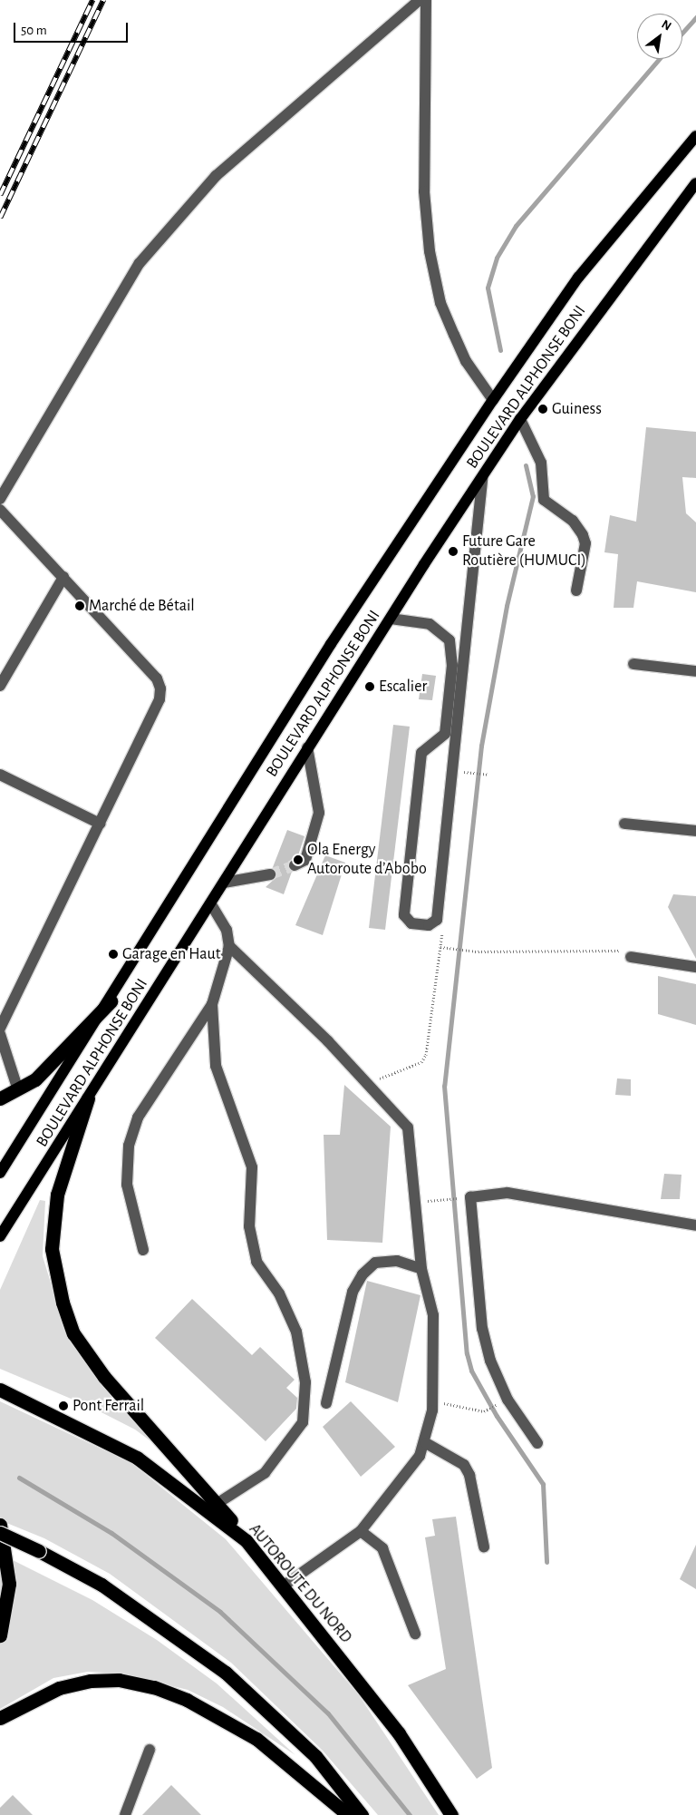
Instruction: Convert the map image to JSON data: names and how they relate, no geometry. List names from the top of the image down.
{
  "streets": {
    "highway": ["AUTOROUTE DU NORD"],
    "main road": ["BOULEVARD ALPHONSE BONI"]
  },
  "places": [
    "Guiness",
    "Future Gare Routière (HUMUCI)",
    "Marché de Bétail",
    "Escalier",
    "Ola Energy Autoroute d’Abobo",
    "Garage en Haut",
    "Pont Ferrail"
  ],
  "scale_bar": "50 m",
  "north": "top right"
}
